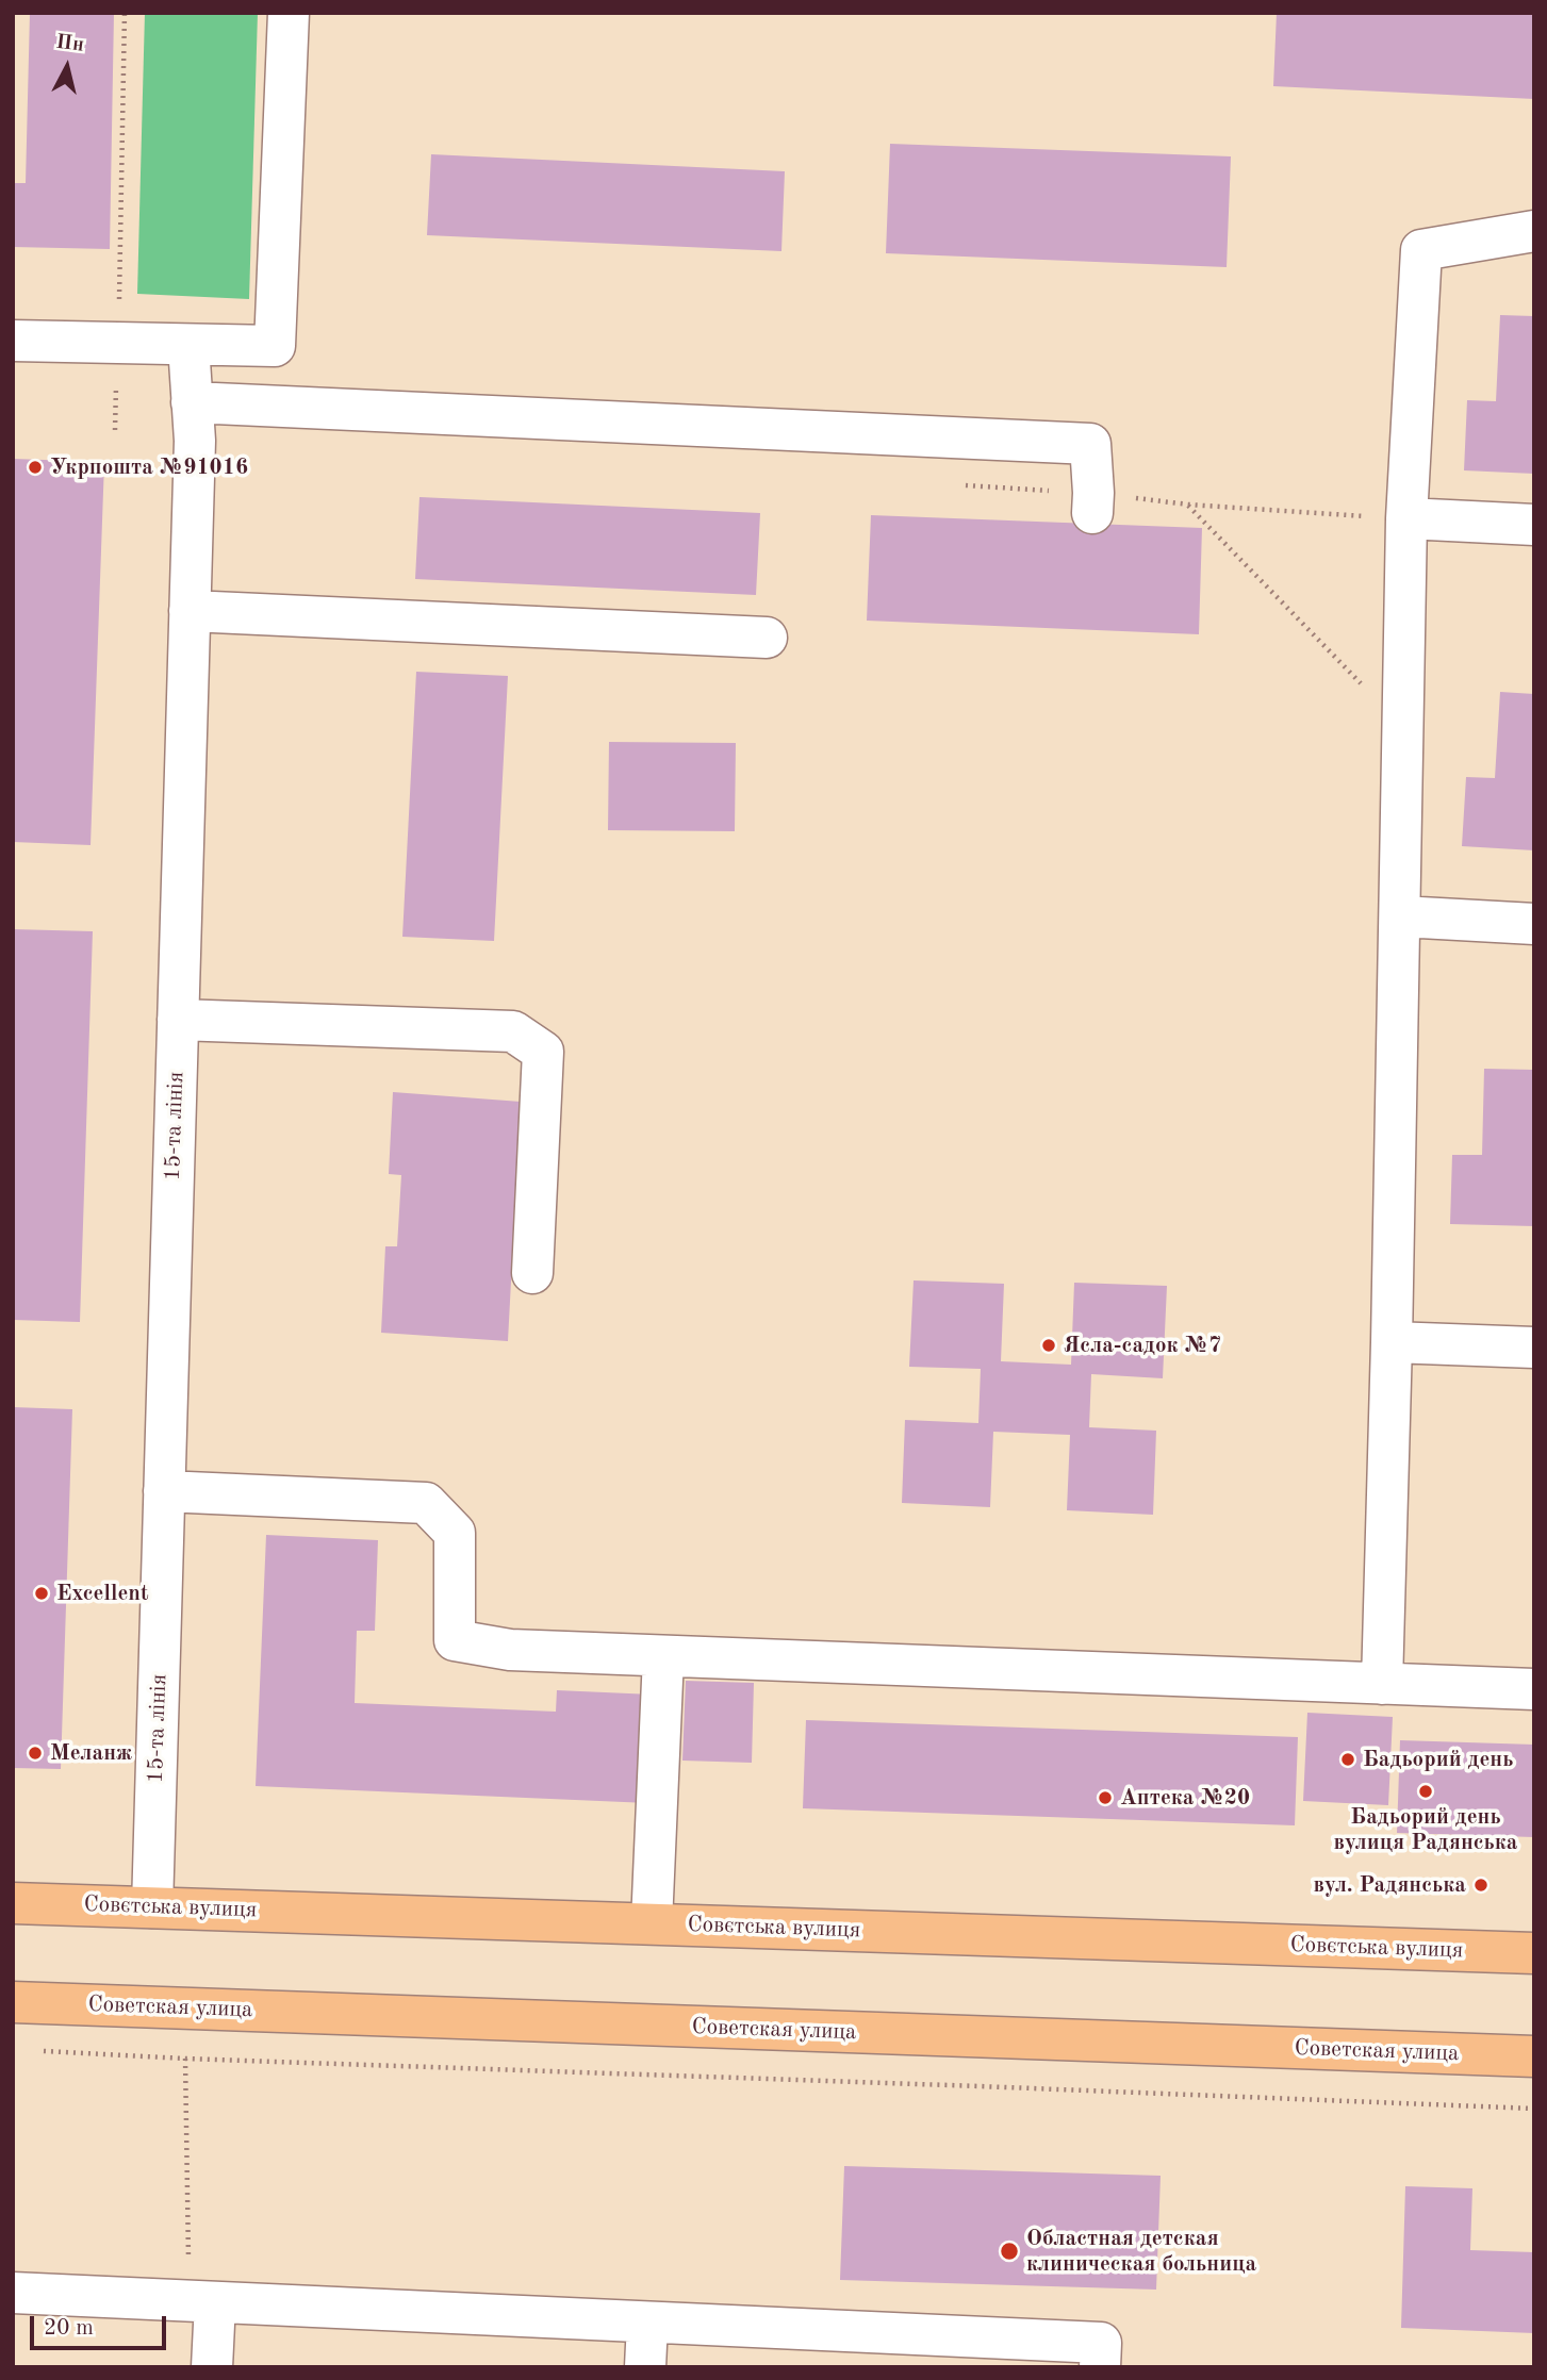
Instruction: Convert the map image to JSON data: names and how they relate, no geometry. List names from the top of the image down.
{
  "streets": {
    "main road": ["Совєтська вулиця", "Советская улица"],
    "street": ["15-та лінія"]
  },
  "crossings": [
    ["15-та лінія", "Совєтська вулиця"]
  ],
  "places": [
    "Укрпошта №91016",
    "Ясла-садок №7",
    "Excellent",
    "Меланж",
    "Бадьорий день",
    "Бадьорий день вулиця Радянська",
    "Аптека №20",
    "вул. Радянська",
    "Областная детская клиническая больница"
  ],
  "scale_bar": "20 m",
  "north": "top"
}
